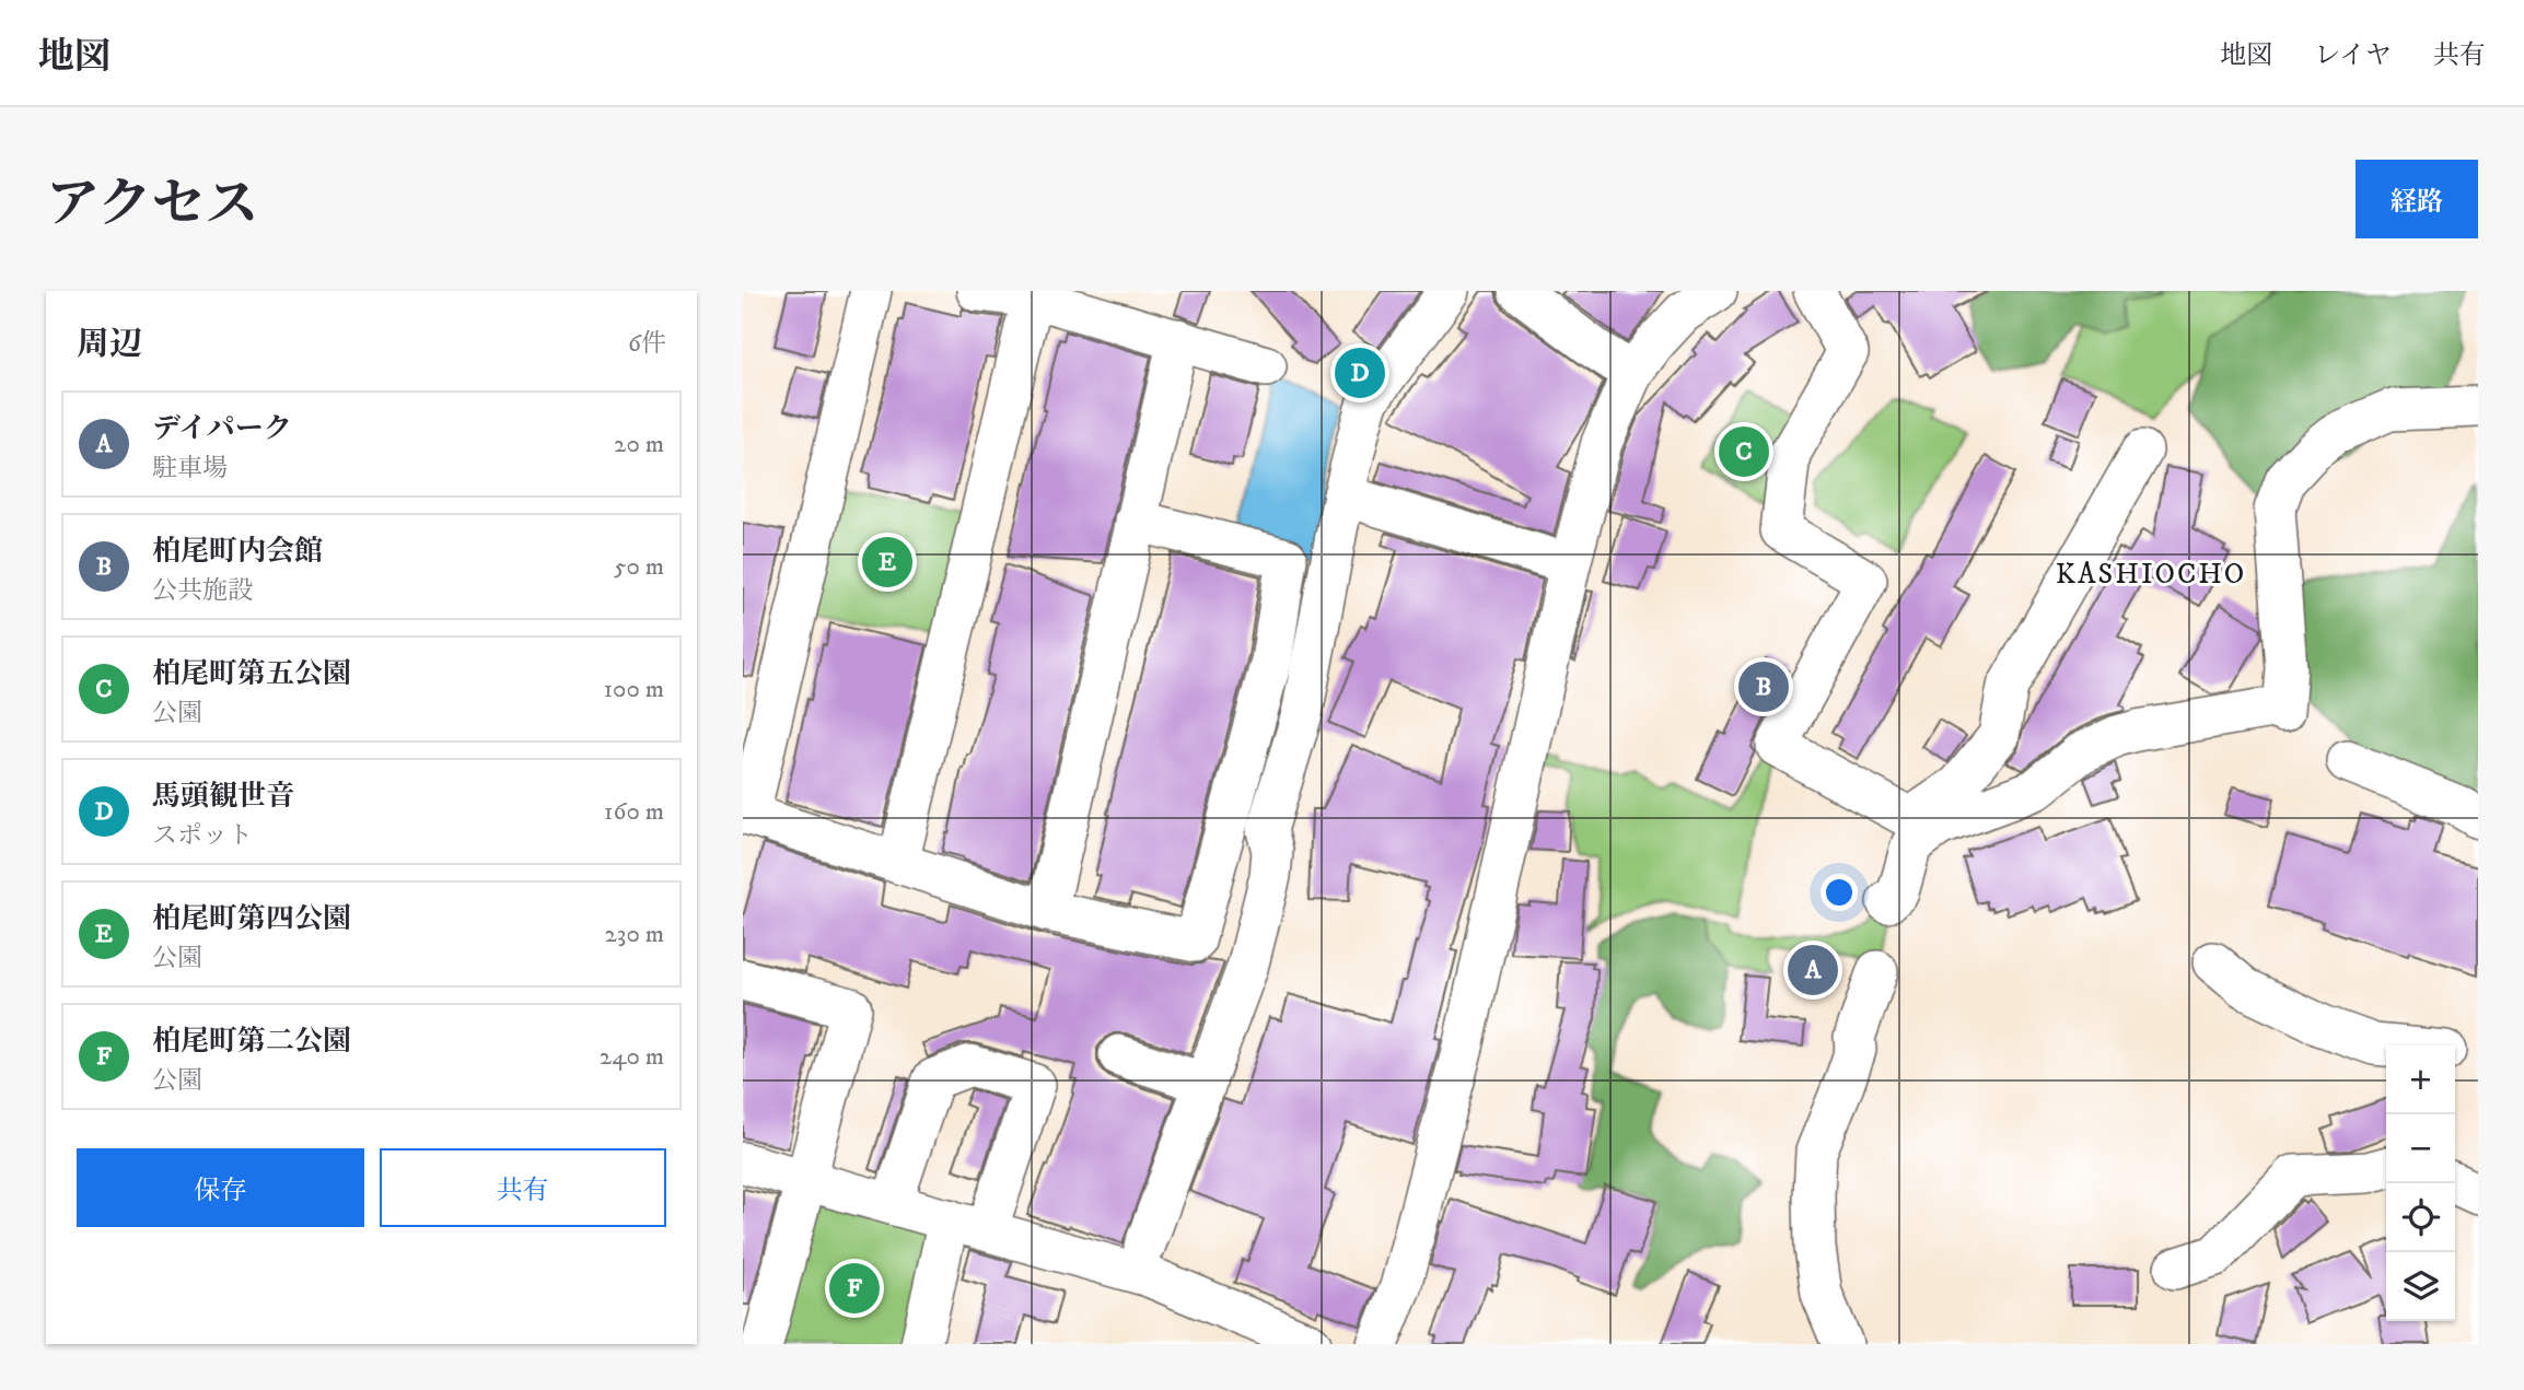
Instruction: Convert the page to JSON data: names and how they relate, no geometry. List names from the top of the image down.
{
  "districts": ["KASHIOCHO"],
  "page": {
    "header": "地図",
    "nav": ["地図", "レイヤ", "共有"],
    "title": "アクセス",
    "buttons": [
      "経路",
      ["保存", "共有"]
    ],
    "heading": ["周辺", "6件"],
    "pins": [
      "D",
      "C",
      "E",
      "B",
      "A",
      "F"
    ],
    "list": [
      {
        "mark": "A",
        "name": "デイパーク",
        "note": "駐車場",
        "value": "20 m"
      },
      {
        "mark": "B",
        "name": "柏尾町内会館",
        "note": "公共施設",
        "value": "50 m"
      },
      {
        "mark": "C",
        "name": "柏尾町第五公園",
        "note": "公園",
        "value": "100 m"
      },
      {
        "mark": "D",
        "name": "馬頭観世音",
        "note": "スポット",
        "value": "160 m"
      },
      {
        "mark": "E",
        "name": "柏尾町第四公園",
        "note": "公園",
        "value": "230 m"
      },
      {
        "mark": "F",
        "name": "柏尾町第二公園",
        "note": "公園",
        "value": "240 m"
      }
    ],
    "map_buttons": ["+", "−"]
  }
}
